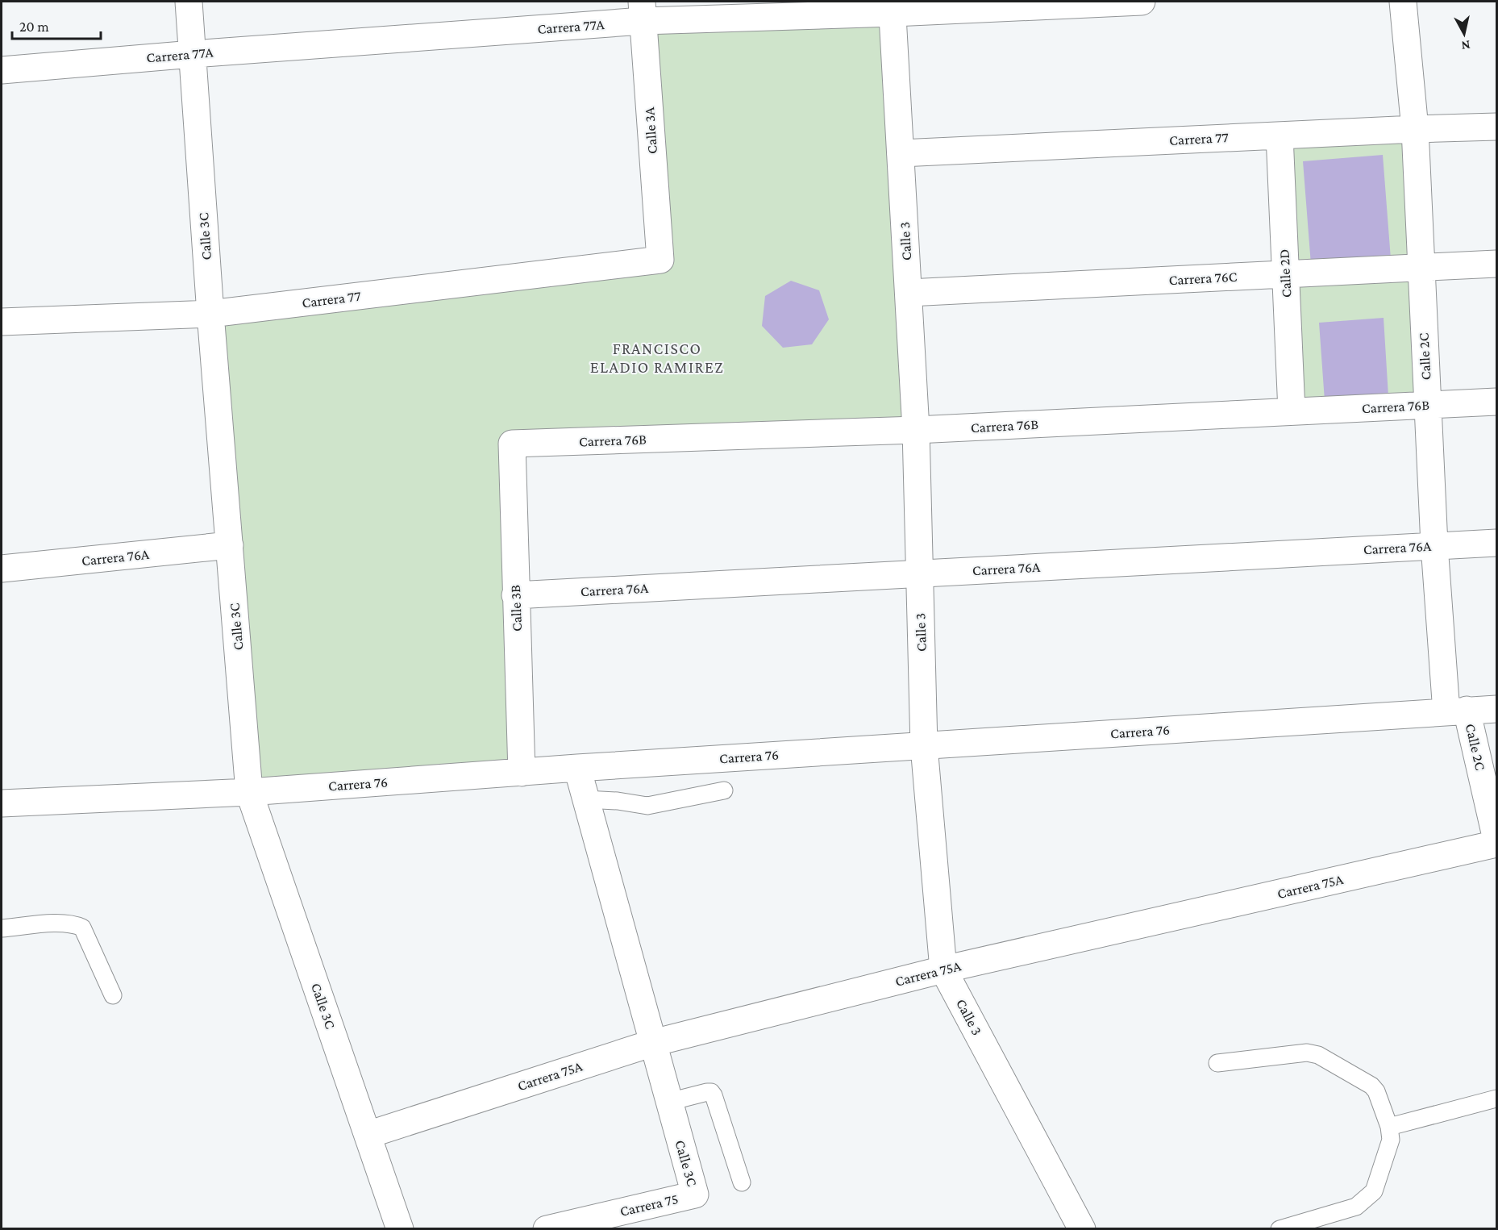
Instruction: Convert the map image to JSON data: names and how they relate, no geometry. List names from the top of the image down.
{
  "streets": {
    "street": [
      "Carrera 77A",
      "Calle 3A",
      "Carrera 77",
      "Calle 3C",
      "Calle 3",
      "Calle 2D",
      "Carrera 76C",
      "Calle 2C",
      "Carrera 76B",
      "Carrera 76A",
      "Calle 3B",
      "Carrera 76",
      "Carrera 75A",
      "Carrera 75"
    ]
  },
  "crossings": [
    ["Carrera 77A", "Calle 3A"],
    ["Carrera 77A", "Calle 3C"],
    ["Carrera 77A", "Calle 3"],
    ["Calle 3A", "Carrera 77"],
    ["Carrera 77", "Calle 3C"],
    ["Carrera 77", "Calle 3"],
    ["Carrera 77", "Calle 2D"],
    ["Carrera 77", "Calle 2C"],
    ["Calle 3C", "Carrera 76A"],
    ["Calle 3C", "Carrera 76"],
    ["Calle 3C", "Carrera 75A"],
    ["Calle 3C", "Carrera 75"],
    ["Calle 3", "Carrera 76C"],
    ["Calle 3", "Carrera 76B"],
    ["Calle 3", "Carrera 76A"],
    ["Calle 3", "Carrera 76"],
    ["Calle 3", "Carrera 75A"],
    ["Calle 2D", "Carrera 76C"],
    ["Calle 2D", "Carrera 76B"],
    ["Carrera 76C", "Calle 2C"],
    ["Calle 2C", "Carrera 76B"],
    ["Calle 2C", "Carrera 76A"],
    ["Calle 2C", "Carrera 76"],
    ["Carrera 76B", "Calle 3B"],
    ["Carrera 76A", "Calle 3B"],
    ["Calle 3B", "Carrera 76"]
  ],
  "districts": ["FRANCISCO ELADIO RAMIREZ"],
  "scale_bar": "20 m",
  "north": "bottom"
}
